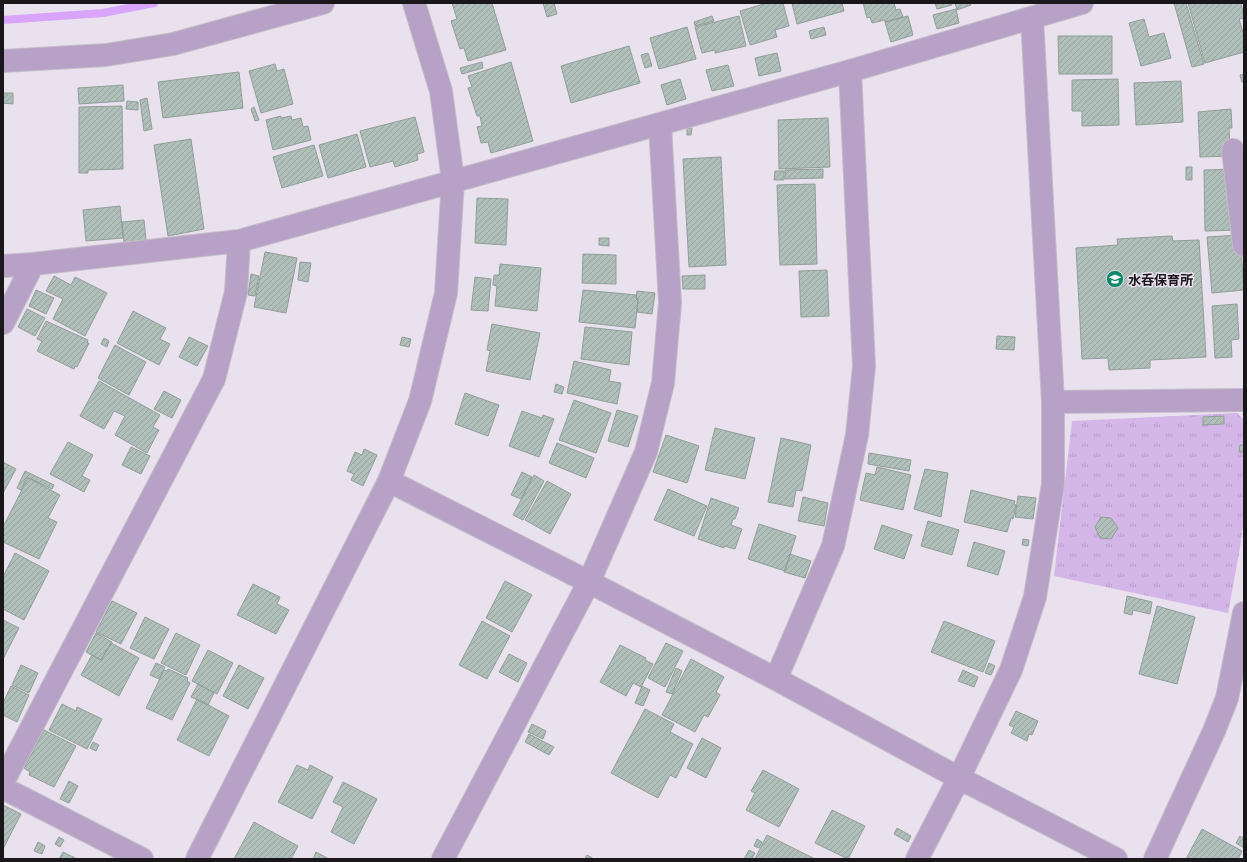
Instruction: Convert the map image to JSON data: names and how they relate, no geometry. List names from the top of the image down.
{
  "places": {
    "school or university": ["水呑保育所"]
  }
}
